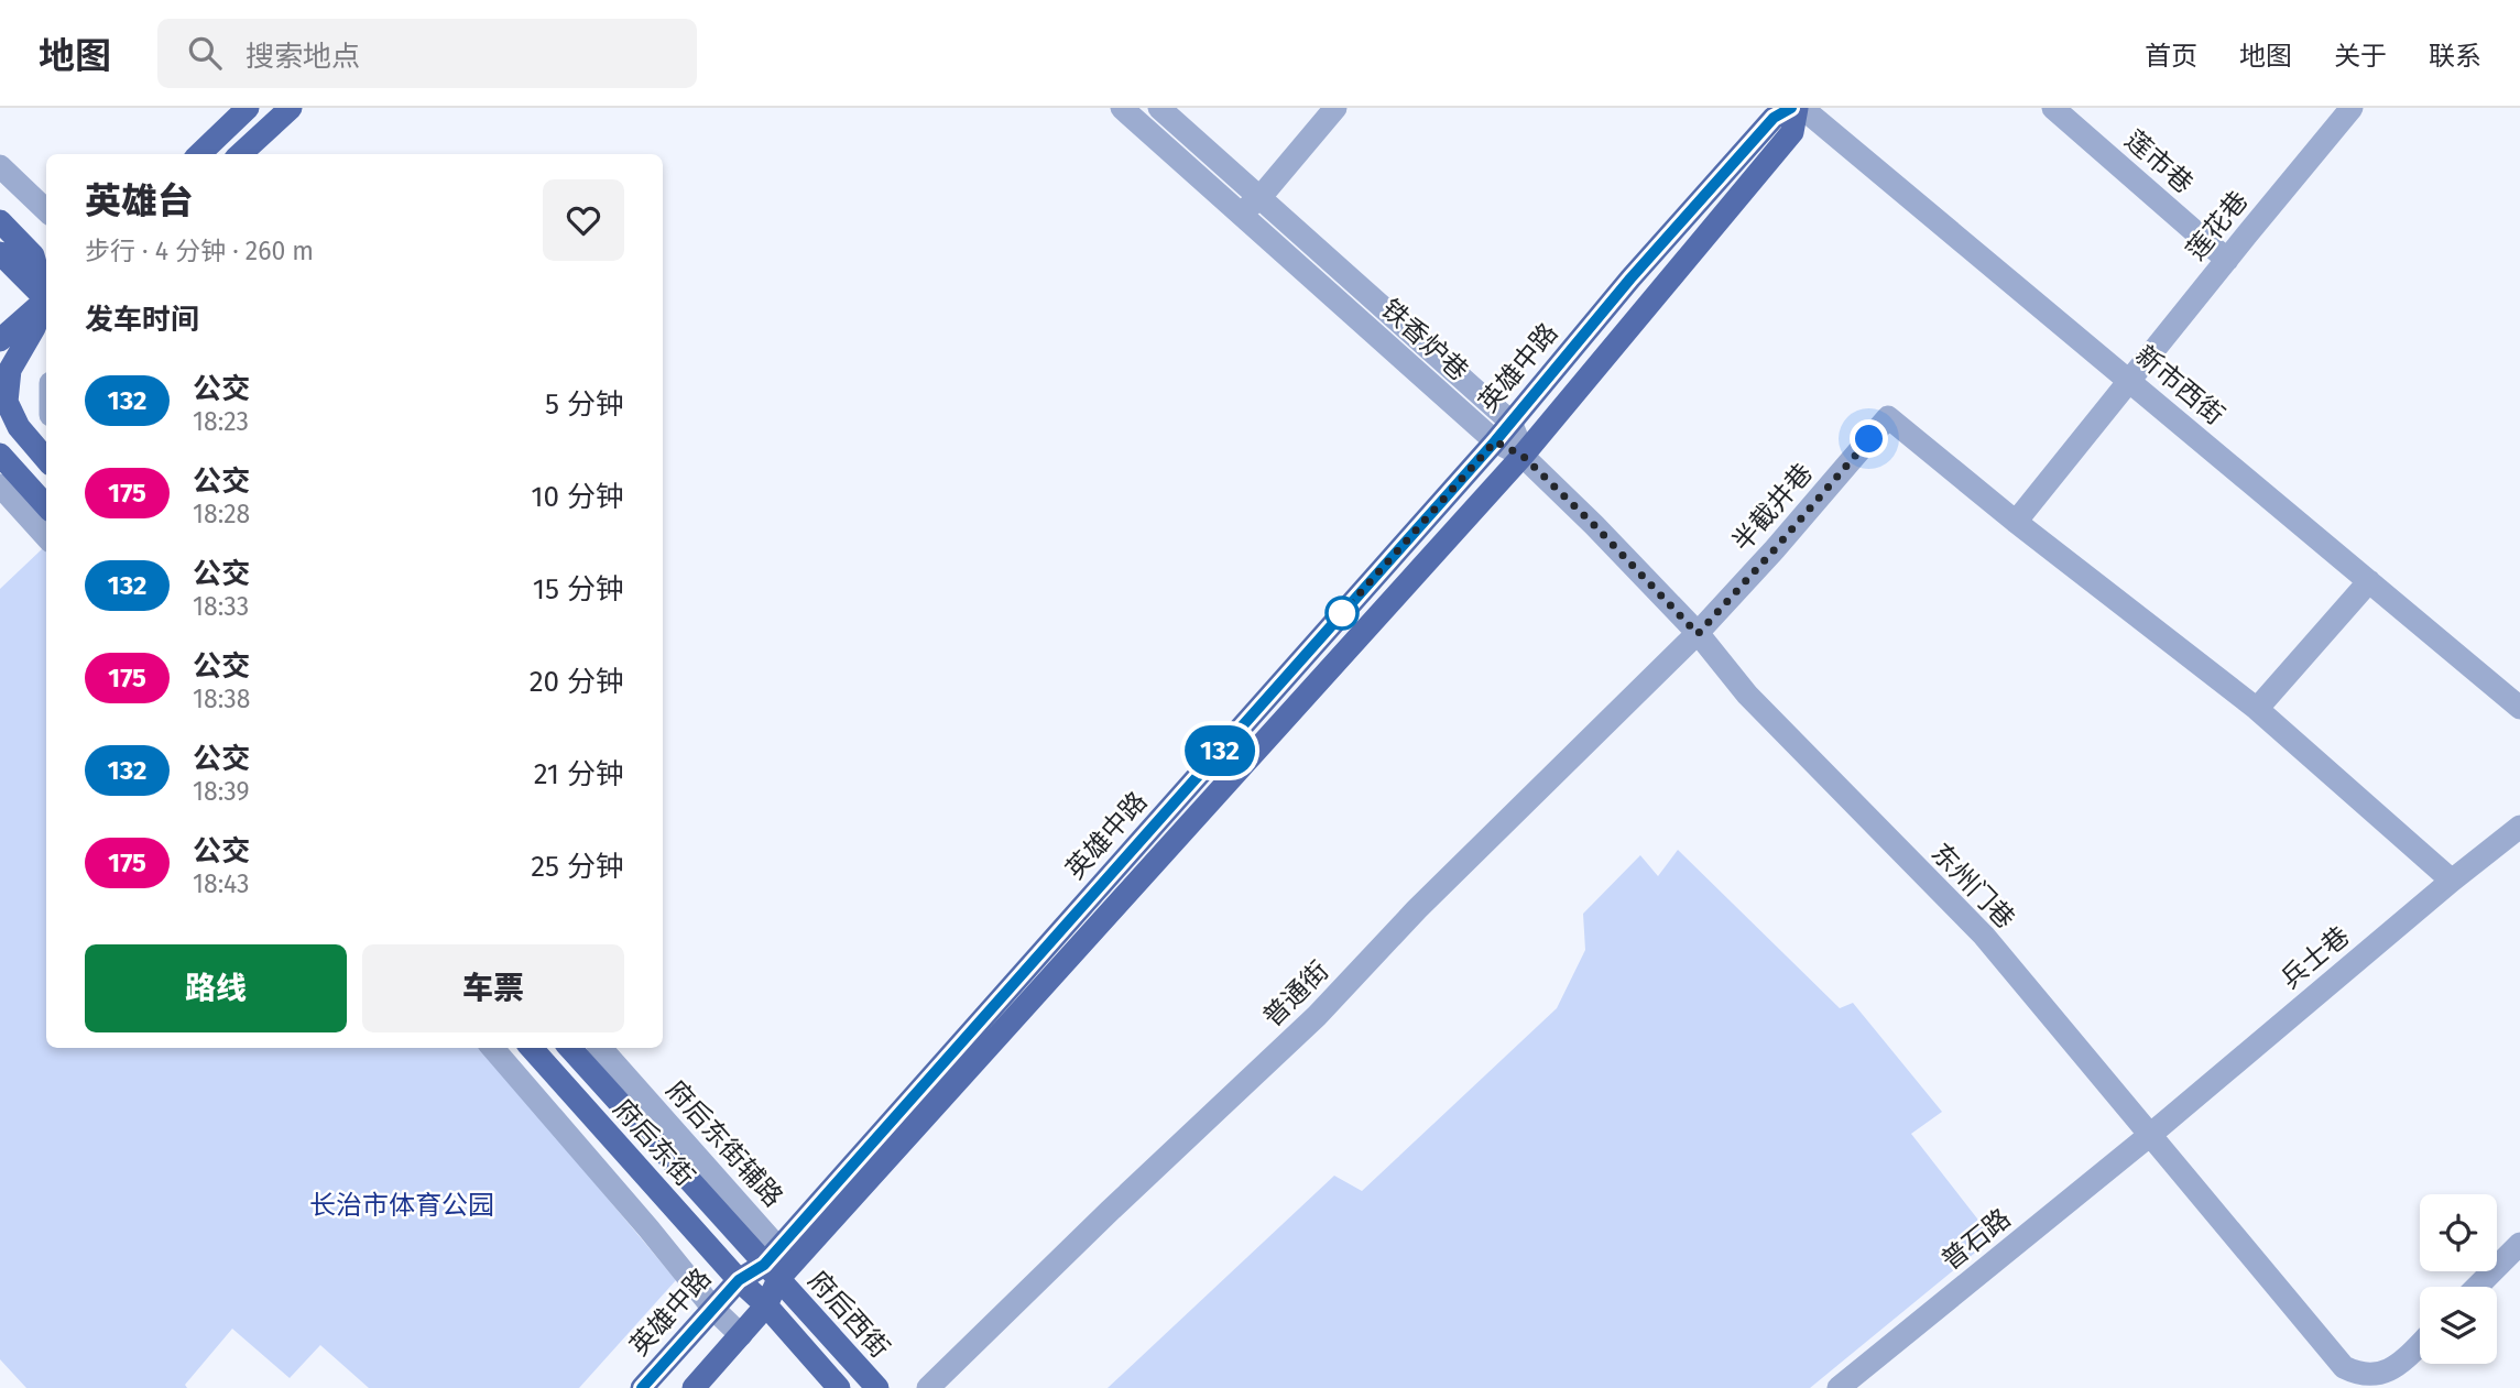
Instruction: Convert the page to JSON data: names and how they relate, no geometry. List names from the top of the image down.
{
  "streets": {
    "main road": ["英雄中路", "府后东街", "府后西街"],
    "street": [
      "莲市巷",
      "莲花巷",
      "铁香炉巷",
      "新市西街",
      "半截井巷",
      "东州门巷",
      "兵士巷",
      "普通街",
      "府后东街辅路",
      "普石路"
    ]
  },
  "crossings": [
    ["莲市巷", "莲花巷"],
    ["莲花巷", "新市西街"],
    ["莲花巷", "半截井巷"],
    ["铁香炉巷", "英雄中路"],
    ["铁香炉巷", "东州门巷"],
    ["英雄中路", "新市西街"],
    ["英雄中路", "东州门巷"],
    ["英雄中路", "府后东街"],
    ["英雄中路", "府后东街辅路"],
    ["英雄中路", "府后西街"],
    ["半截井巷", "东州门巷"],
    ["半截井巷", "普通街"],
    ["东州门巷", "兵士巷"],
    ["东州门巷", "普通街"],
    ["东州门巷", "普石路"],
    ["兵士巷", "普石路"],
    ["府后东街", "府后东街辅路"],
    ["府后东街", "府后西街"],
    ["府后东街辅路", "府后西街"]
  ],
  "parks": ["长治市体育公园"],
  "lines": ["bus line 132"],
  "page": {
    "header": "地图",
    "search": "搜索地点",
    "nav": [
      "首页",
      "地图",
      "关于",
      "联系"
    ],
    "on_map": "132",
    "heading": [
      ["英雄台", "步行 · 4 分钟 · 260 m"],
      "发车时间"
    ],
    "list": [
      {
        "mark": "132",
        "name": "公交",
        "note": "18:23",
        "value": "5 分钟"
      },
      {
        "mark": "175",
        "name": "公交",
        "note": "18:28",
        "value": "10 分钟"
      },
      {
        "mark": "132",
        "name": "公交",
        "note": "18:33",
        "value": "15 分钟"
      },
      {
        "mark": "175",
        "name": "公交",
        "note": "18:38",
        "value": "20 分钟"
      },
      {
        "mark": "132",
        "name": "公交",
        "note": "18:39",
        "value": "21 分钟"
      },
      {
        "mark": "175",
        "name": "公交",
        "note": "18:43",
        "value": "25 分钟"
      }
    ],
    "buttons": ["路线", "车票"]
  }
}
